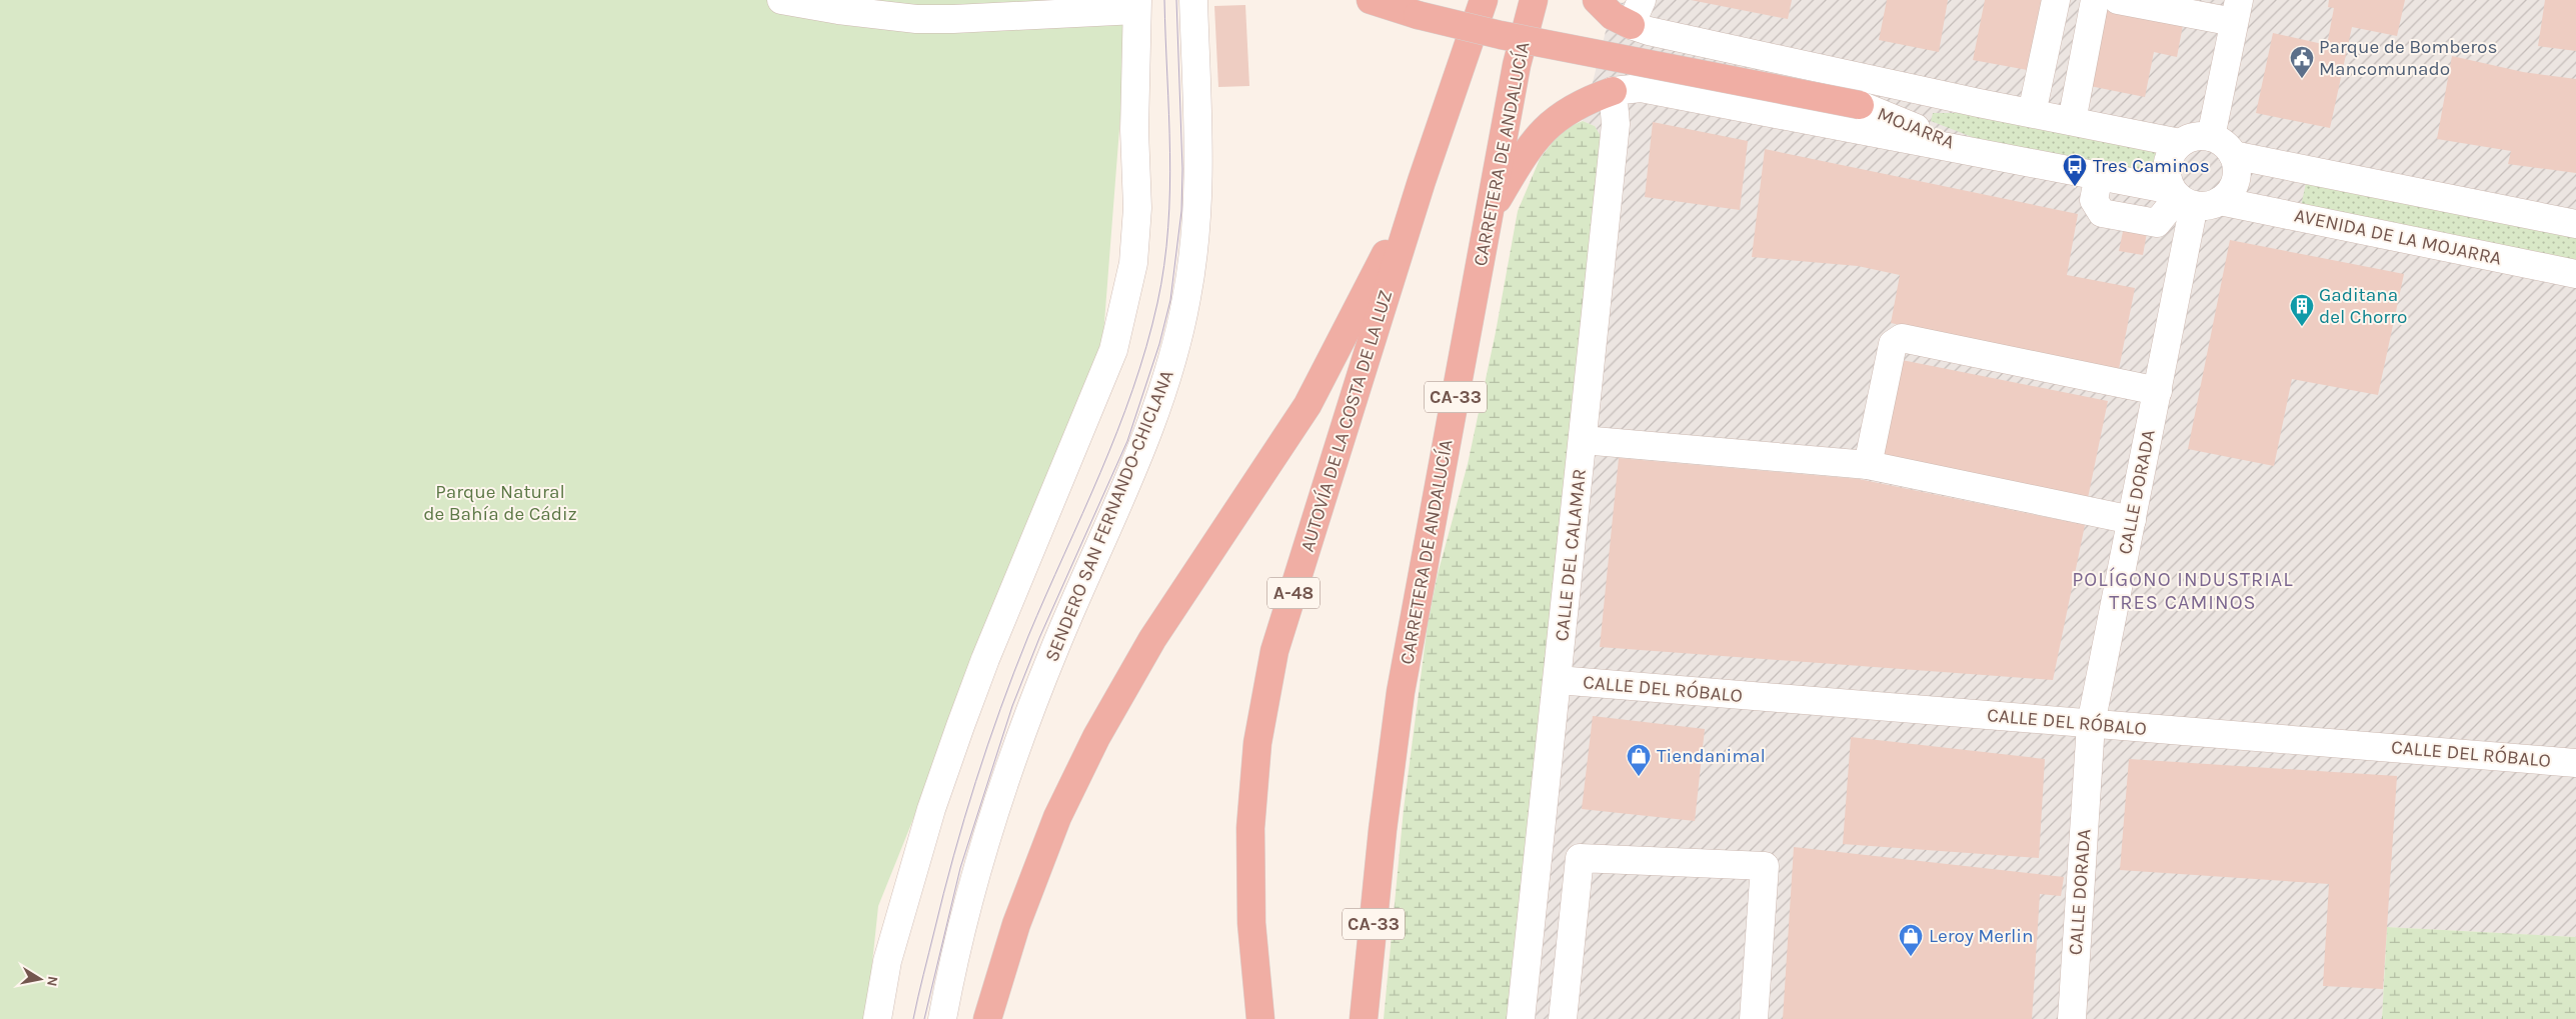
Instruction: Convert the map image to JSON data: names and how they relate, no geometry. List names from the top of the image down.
{
  "streets": {
    "highway": [
      "CARRETERA DE ANDALUCÍA",
      "CA-33",
      "AUTOVÍA DE LA COSTA DE LA LUZ",
      "A-48"
    ],
    "street": [
      "MOJARRA",
      "AVENIDA DE LA MOJARRA",
      "CALLE DORADA",
      "SENDERO SAN FERNANDO-CHICLANA",
      "CALLE DEL CALAMAR",
      "CALLE DEL RÓBALO"
    ]
  },
  "crossings": [
    ["MOJARRA", "AVENIDA DE LA MOJARRA"],
    ["AVENIDA DE LA MOJARRA", "CALLE DORADA"],
    ["CALLE DORADA", "CALLE DEL RÓBALO"],
    ["CALLE DEL CALAMAR", "CALLE DEL RÓBALO"]
  ],
  "districts": ["POLÍGONO INDUSTRIAL TRES CAMINOS"],
  "parks": ["Parque Natural de Bahía de Cádiz"],
  "places": {
    "public building": ["Parque de Bomberos Mancomunado"],
    "bus stop": ["Tres Caminos"],
    "building": ["Gaditana del Chorro"],
    "shop": ["Tiendanimal", "Leroy Merlin"]
  },
  "north": "right"
}
